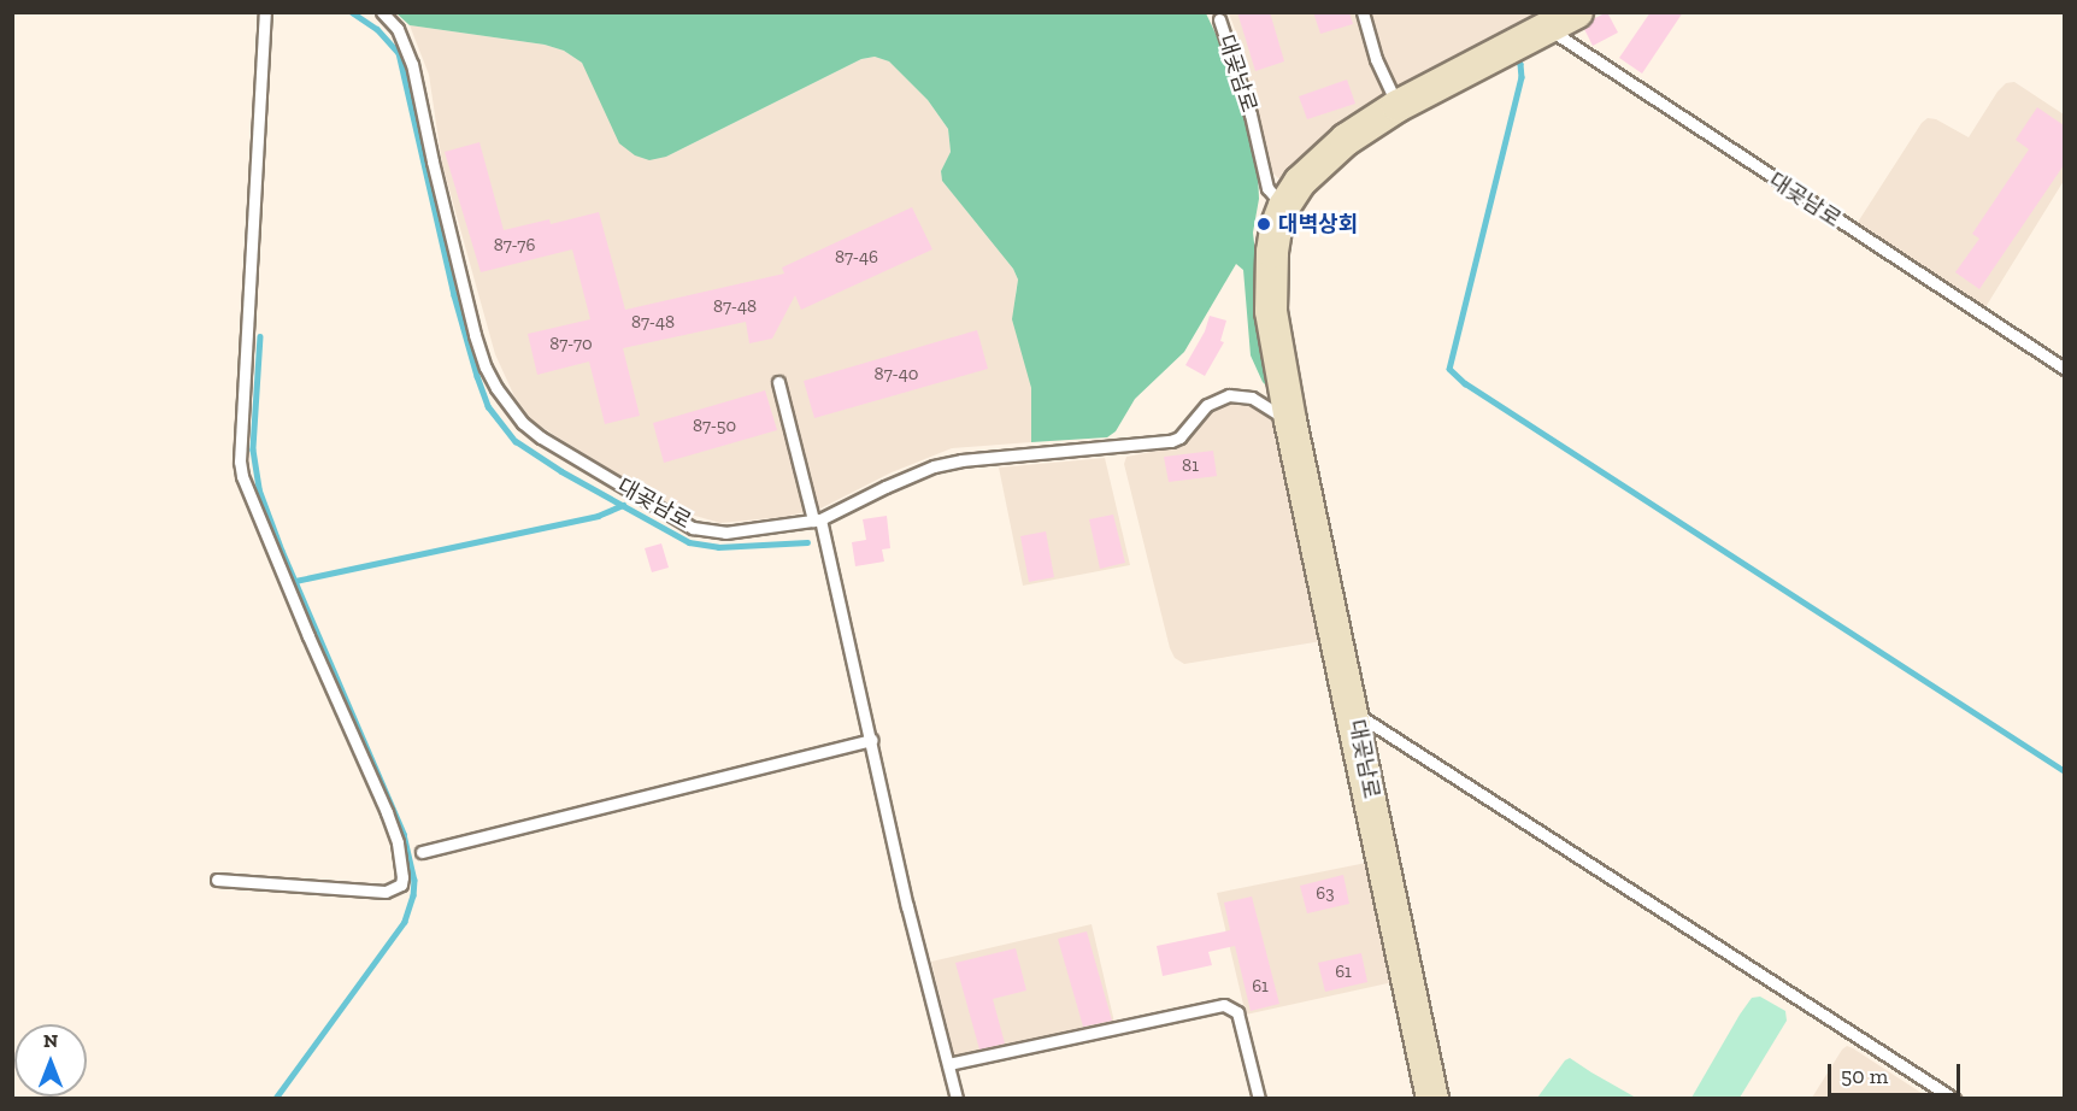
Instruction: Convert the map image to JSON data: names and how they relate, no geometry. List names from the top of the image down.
{
  "streets": {
    "street": ["대곶남로"]
  },
  "places": ["대벽상회"],
  "house_numbers": [
    "87-76",
    "87-46",
    "87-48",
    "87-48",
    "87-70",
    "87-40",
    "87-50",
    "81",
    "63",
    "61",
    "61"
  ],
  "scale_bar": "50 m",
  "north": "top"
}
